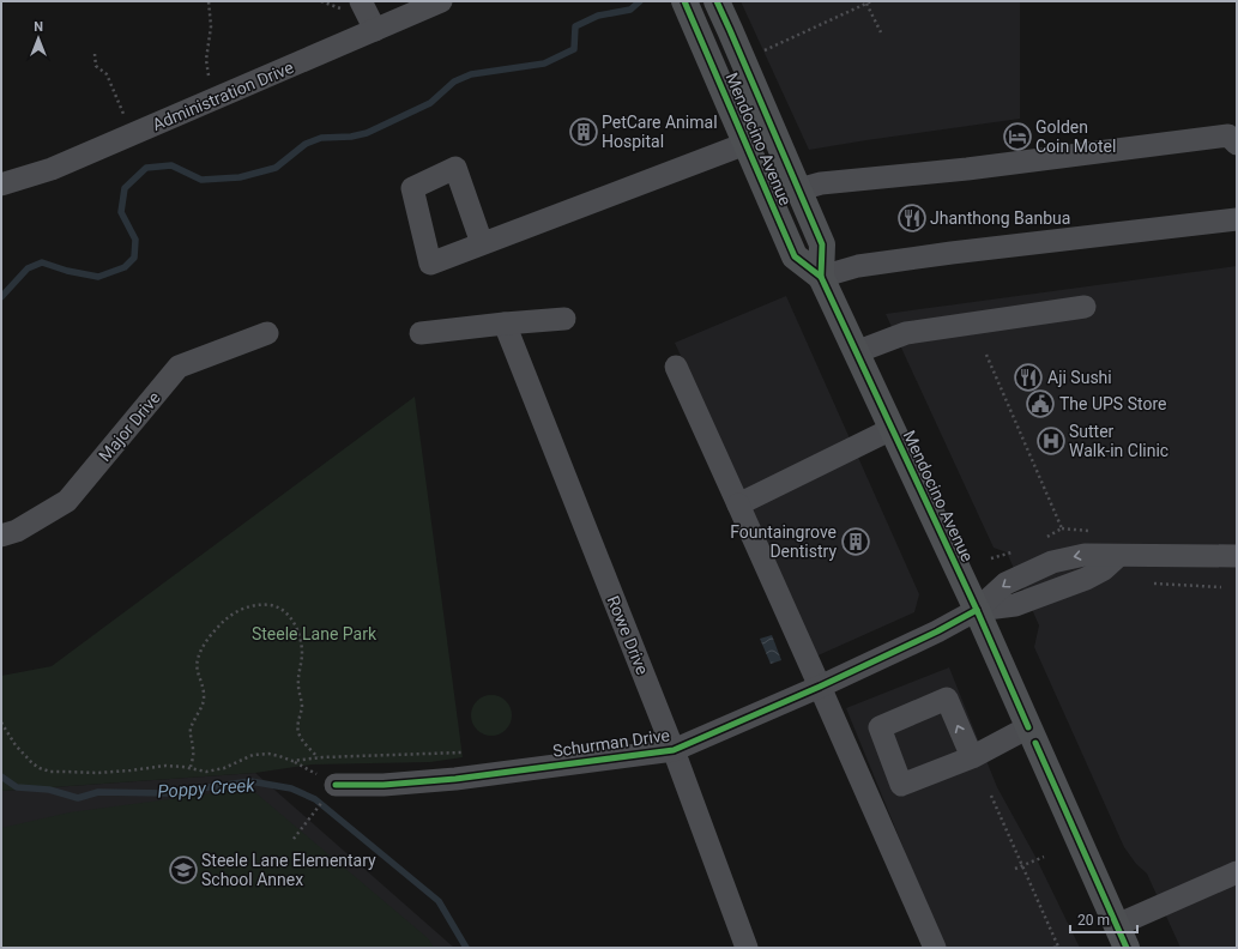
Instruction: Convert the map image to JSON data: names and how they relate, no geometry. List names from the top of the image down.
{
  "streets": {
    "main road": ["Mendocino Avenue"],
    "street": [
      "Administration Drive",
      "Major Drive",
      "Rowe Drive",
      "Schurman Drive"
    ]
  },
  "crossings": [
    ["Mendocino Avenue", "Schurman Drive"],
    ["Rowe Drive", "Schurman Drive"]
  ],
  "water": ["Poppy Creek"],
  "parks": ["Steele Lane Park"],
  "places": {
    "building": ["PetCare Animal Hospital", "Fountaingrove Dentistry"],
    "hotel": ["Golden Coin Motel"],
    "restaurant": ["Jhanthong Banbua", "Aji Sushi"],
    "public building": ["The UPS Store"],
    "hospital": ["Sutter Walk-in Clinic"],
    "school or university": ["Steele Lane Elementary School Annex"]
  },
  "scale_bar": "20 m",
  "north": "top"
}
